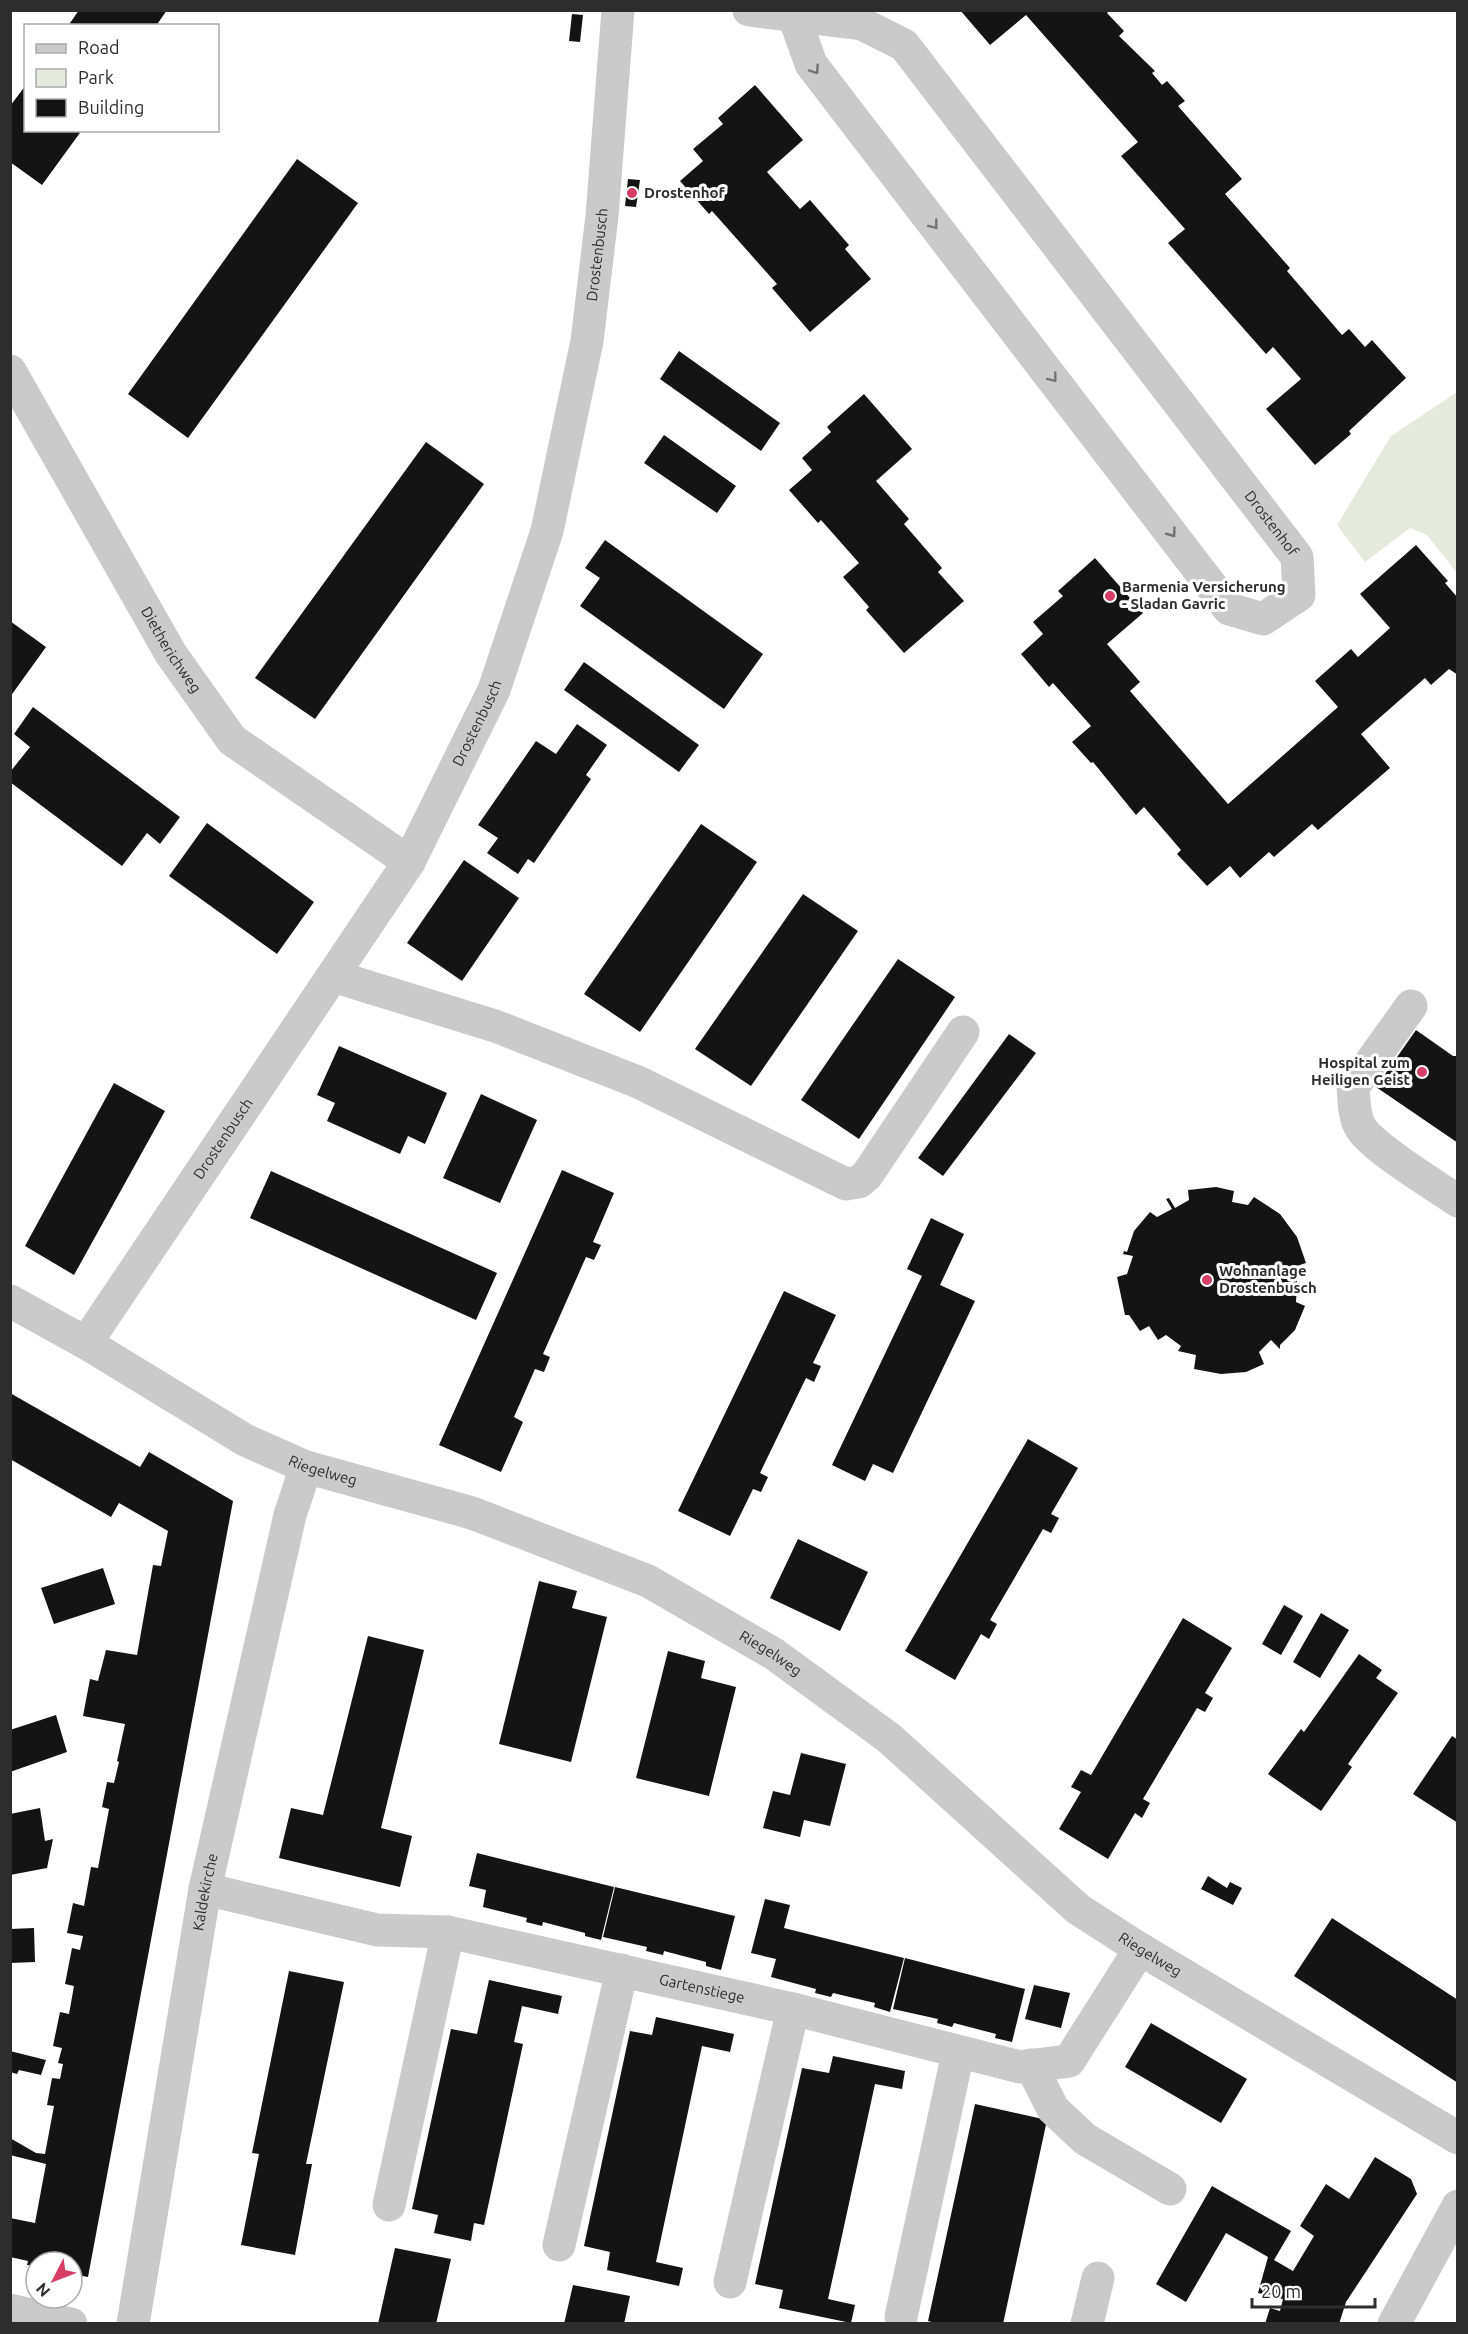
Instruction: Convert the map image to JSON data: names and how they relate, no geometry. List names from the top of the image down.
{
  "streets": {
    "street": [
      "Drostenbusch",
      "Drostenhof",
      "Dietherichweg",
      "Riegelweg",
      "Kaldekirche",
      "Gartenstiege"
    ]
  },
  "crossings": [
    ["Drostenbusch", "Dietherichweg"],
    ["Drostenbusch", "Riegelweg"],
    ["Riegelweg", "Kaldekirche"],
    ["Riegelweg", "Gartenstiege"],
    ["Kaldekirche", "Gartenstiege"]
  ],
  "places": [
    "Drostenhof",
    "Barmenia Versicherung - Sladan Gavric",
    "Hospital zum Heiligen Geist",
    "Wohnanlage Drostenbusch"
  ],
  "legend": ["Road", "Park", "Building"],
  "scale_bar": "20 m",
  "north": "bottom left"
}
